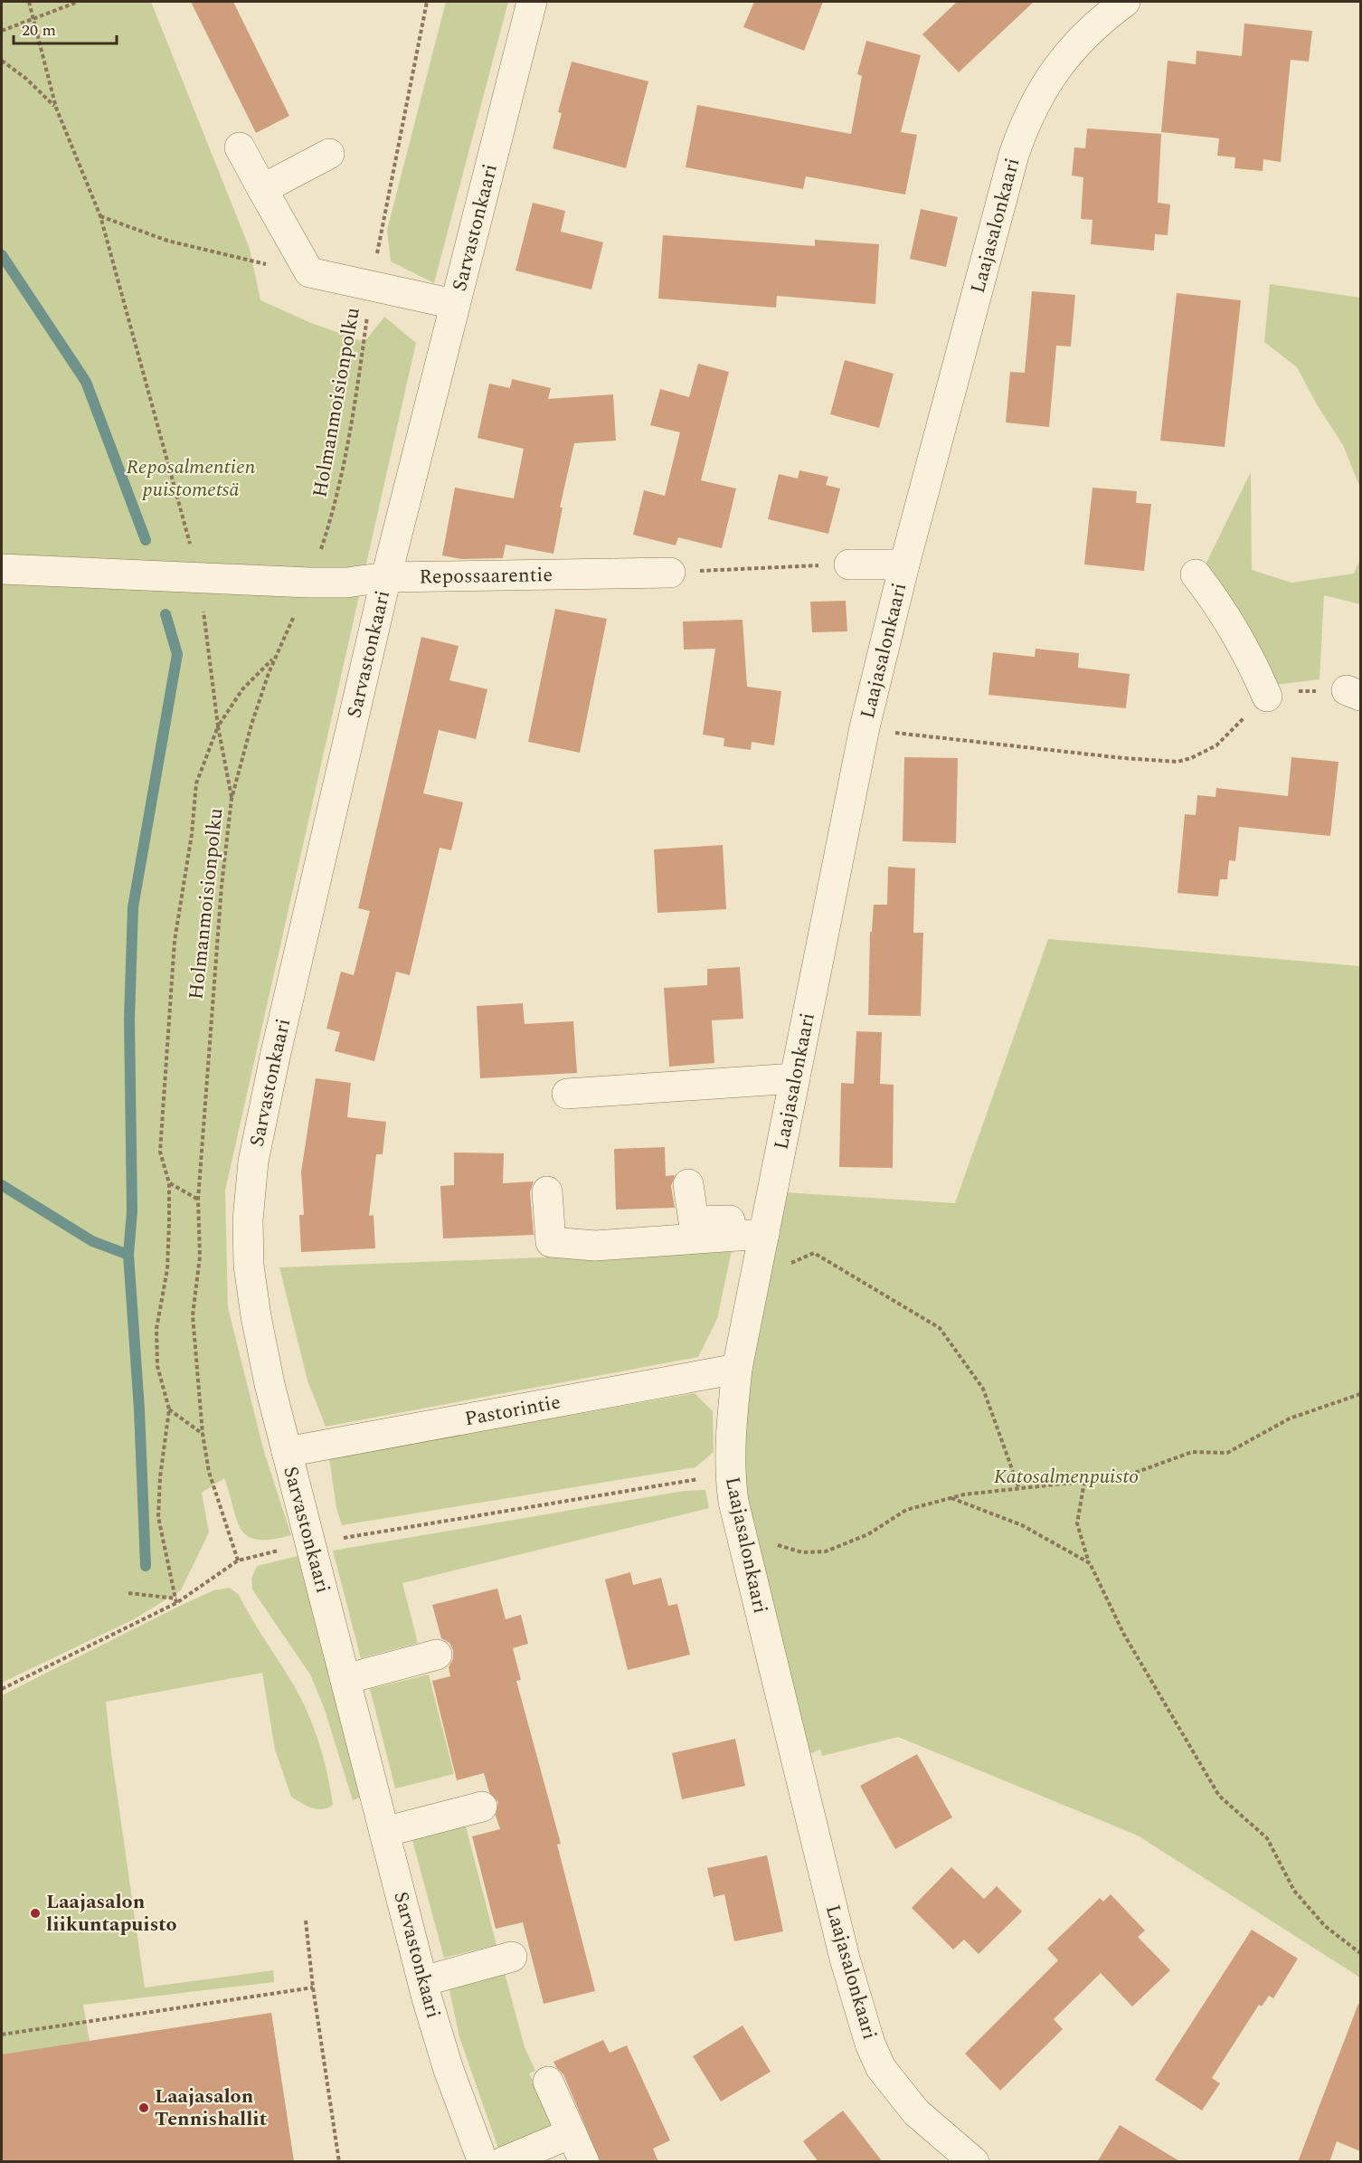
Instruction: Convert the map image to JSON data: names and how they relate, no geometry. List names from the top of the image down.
{
  "streets": {
    "street": [
      "Laajasalonkaari",
      "Sarvastonkaari",
      "Repossaarentie",
      "Pastorintie"
    ],
    "path": ["Holmanmoisionpolku"]
  },
  "crossings": [
    ["Laajasalonkaari", "Pastorintie"],
    ["Sarvastonkaari", "Repossaarentie"],
    ["Sarvastonkaari", "Pastorintie"],
    ["Holmanmoisionpolku", "Repossaarentie"]
  ],
  "parks": ["Reposalmentien puistometsä", "Katosalmenpuisto"],
  "places": ["Laajasalon liikuntapuisto", "Laajasalon Tennishallit"],
  "scale_bar": "20 m"
}
